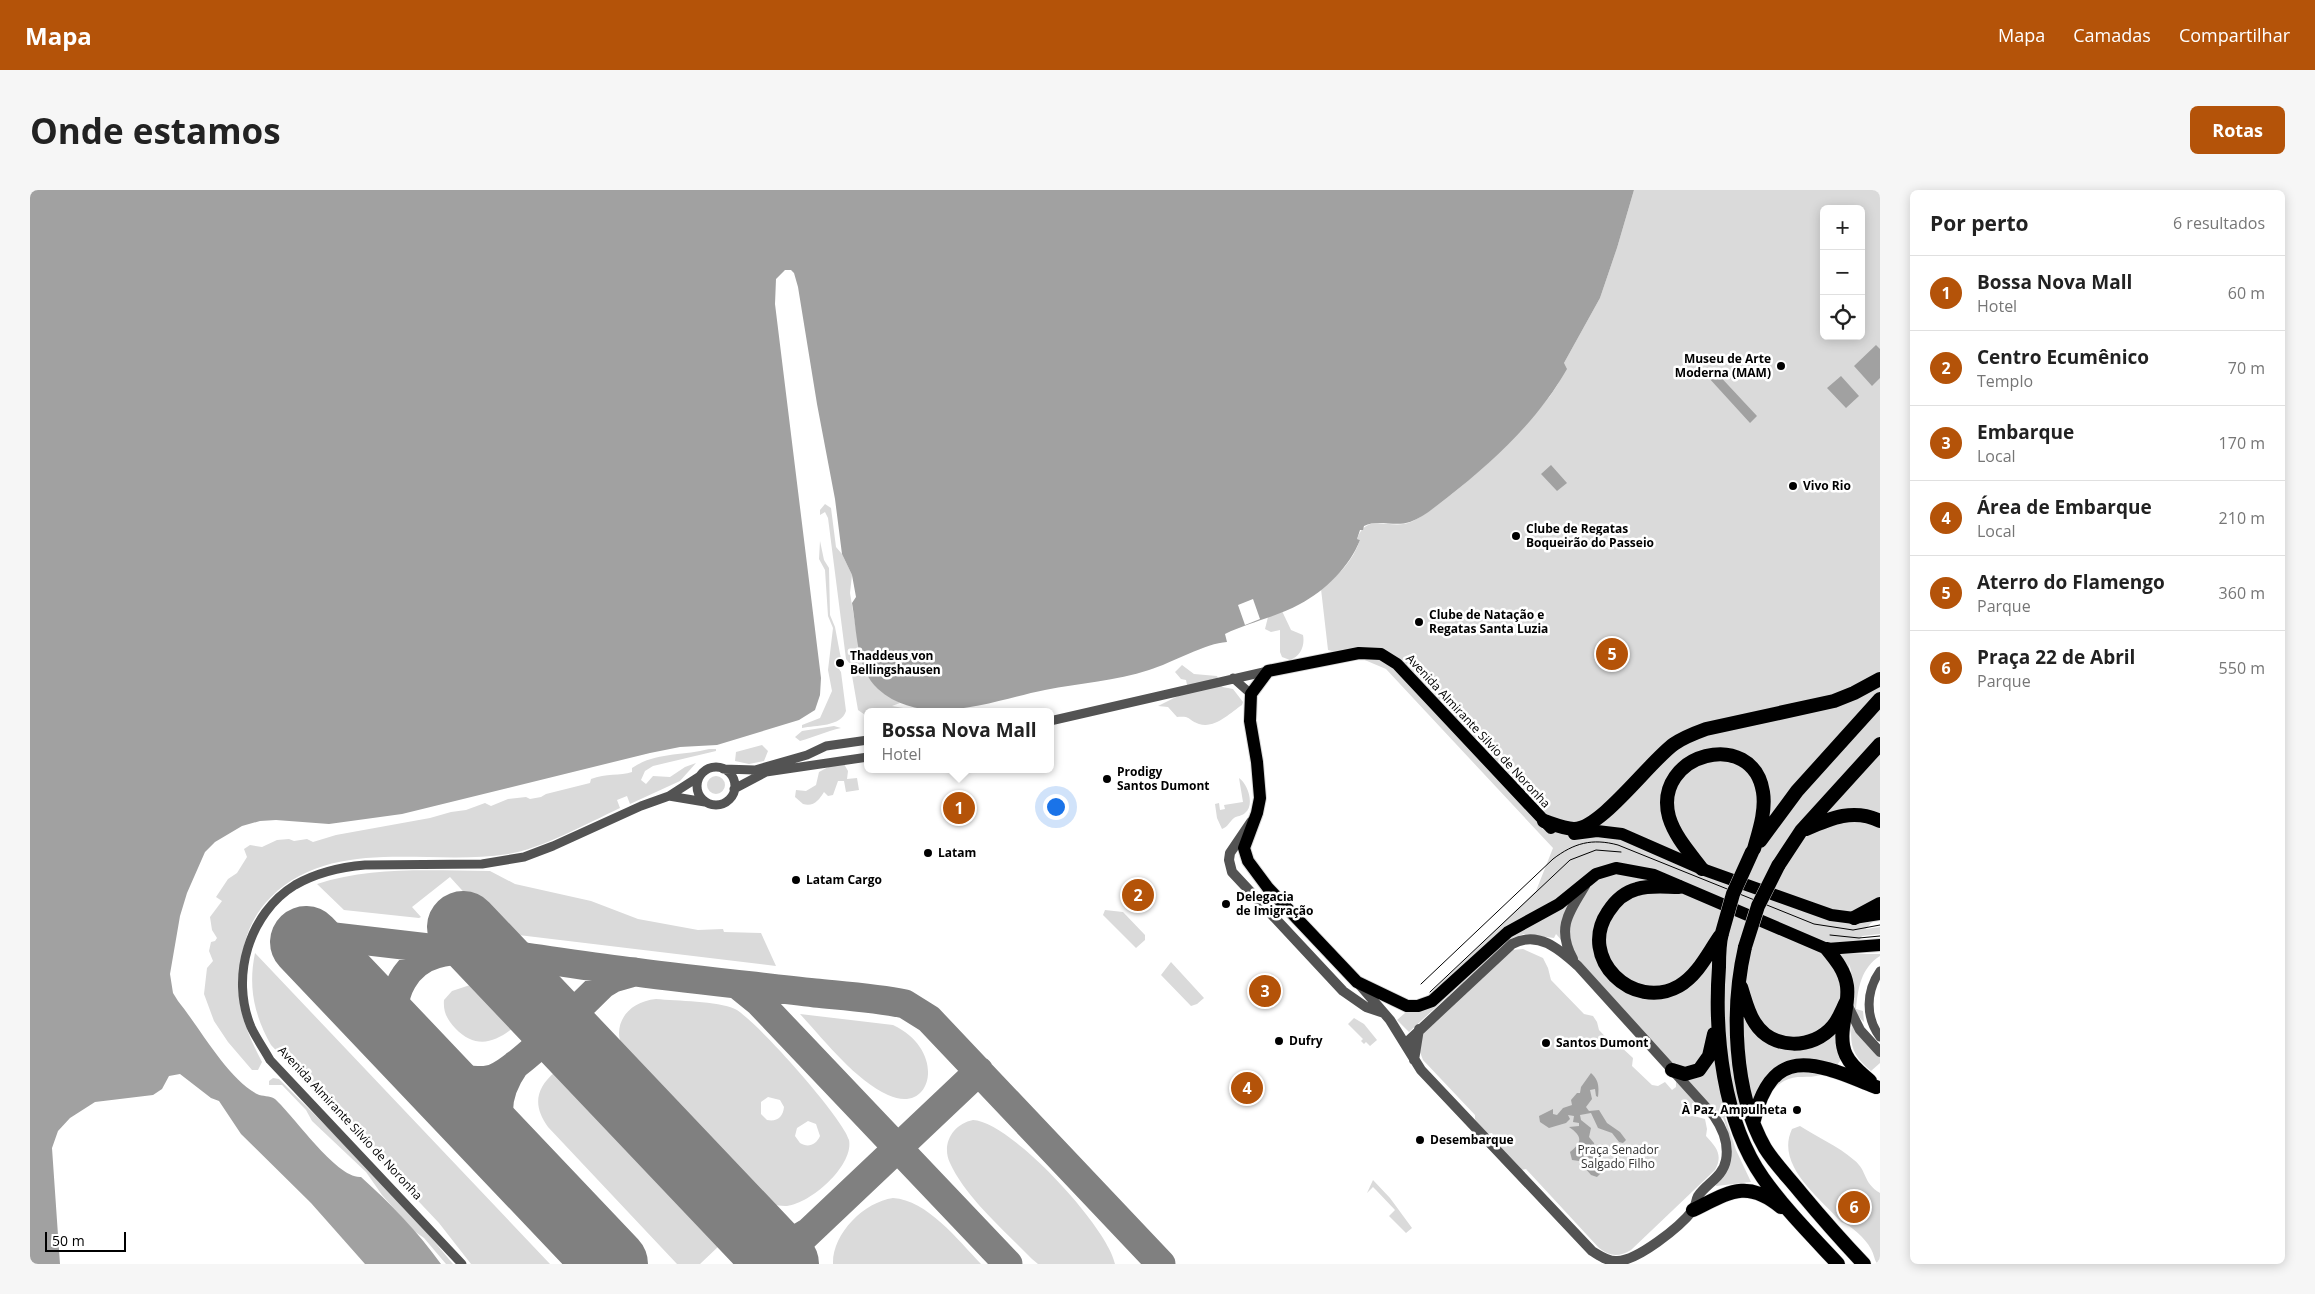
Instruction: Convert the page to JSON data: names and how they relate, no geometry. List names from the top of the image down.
{
  "streets": {
    "main road": ["Avenida Almirante Silvio de Noronha"]
  },
  "parks": ["Praça Senador Salgado Filho"],
  "places": [
    "Museu de Arte Moderna (MAM)",
    "Vivo Rio",
    "Clube de Regatas Boqueirão do Passeio",
    "Clube de Natação e Regatas Santa Luzia",
    "Thaddeus von Bellingshausen",
    "Prodigy Santos Dumont",
    "Latam",
    "Latam Cargo",
    "Delegacia de Imigração",
    "Dufry",
    "Santos Dumont",
    "À Paz, Ampulheta",
    "Desembarque"
  ],
  "scale_bar": "50 m",
  "page": {
    "header": "Mapa",
    "nav": ["Mapa", "Camadas", "Compartilhar"],
    "buttons": "Rotas",
    "title": "Onde estamos",
    "heading": ["Por perto", "6 resultados"],
    "map_buttons": ["+", "−"],
    "list": [
      {
        "mark": "1",
        "name": "Bossa Nova Mall",
        "note": "Hotel",
        "value": "60 m"
      },
      {
        "mark": "2",
        "name": "Centro Ecumênico",
        "note": "Templo",
        "value": "70 m"
      },
      {
        "mark": "3",
        "name": "Embarque",
        "note": "Local",
        "value": "170 m"
      },
      {
        "mark": "4",
        "name": "Área de Embarque",
        "note": "Local",
        "value": "210 m"
      },
      {
        "mark": "5",
        "name": "Aterro do Flamengo",
        "note": "Parque",
        "value": "360 m"
      },
      {
        "mark": "6",
        "name": "Praça 22 de Abril",
        "note": "Parque",
        "value": "550 m"
      }
    ],
    "pins": [
      "5",
      "1",
      "2",
      "3",
      "4",
      "6"
    ],
    "popup": ["Bossa Nova Mall", "Hotel"],
    "scale": "50 m"
  }
}
